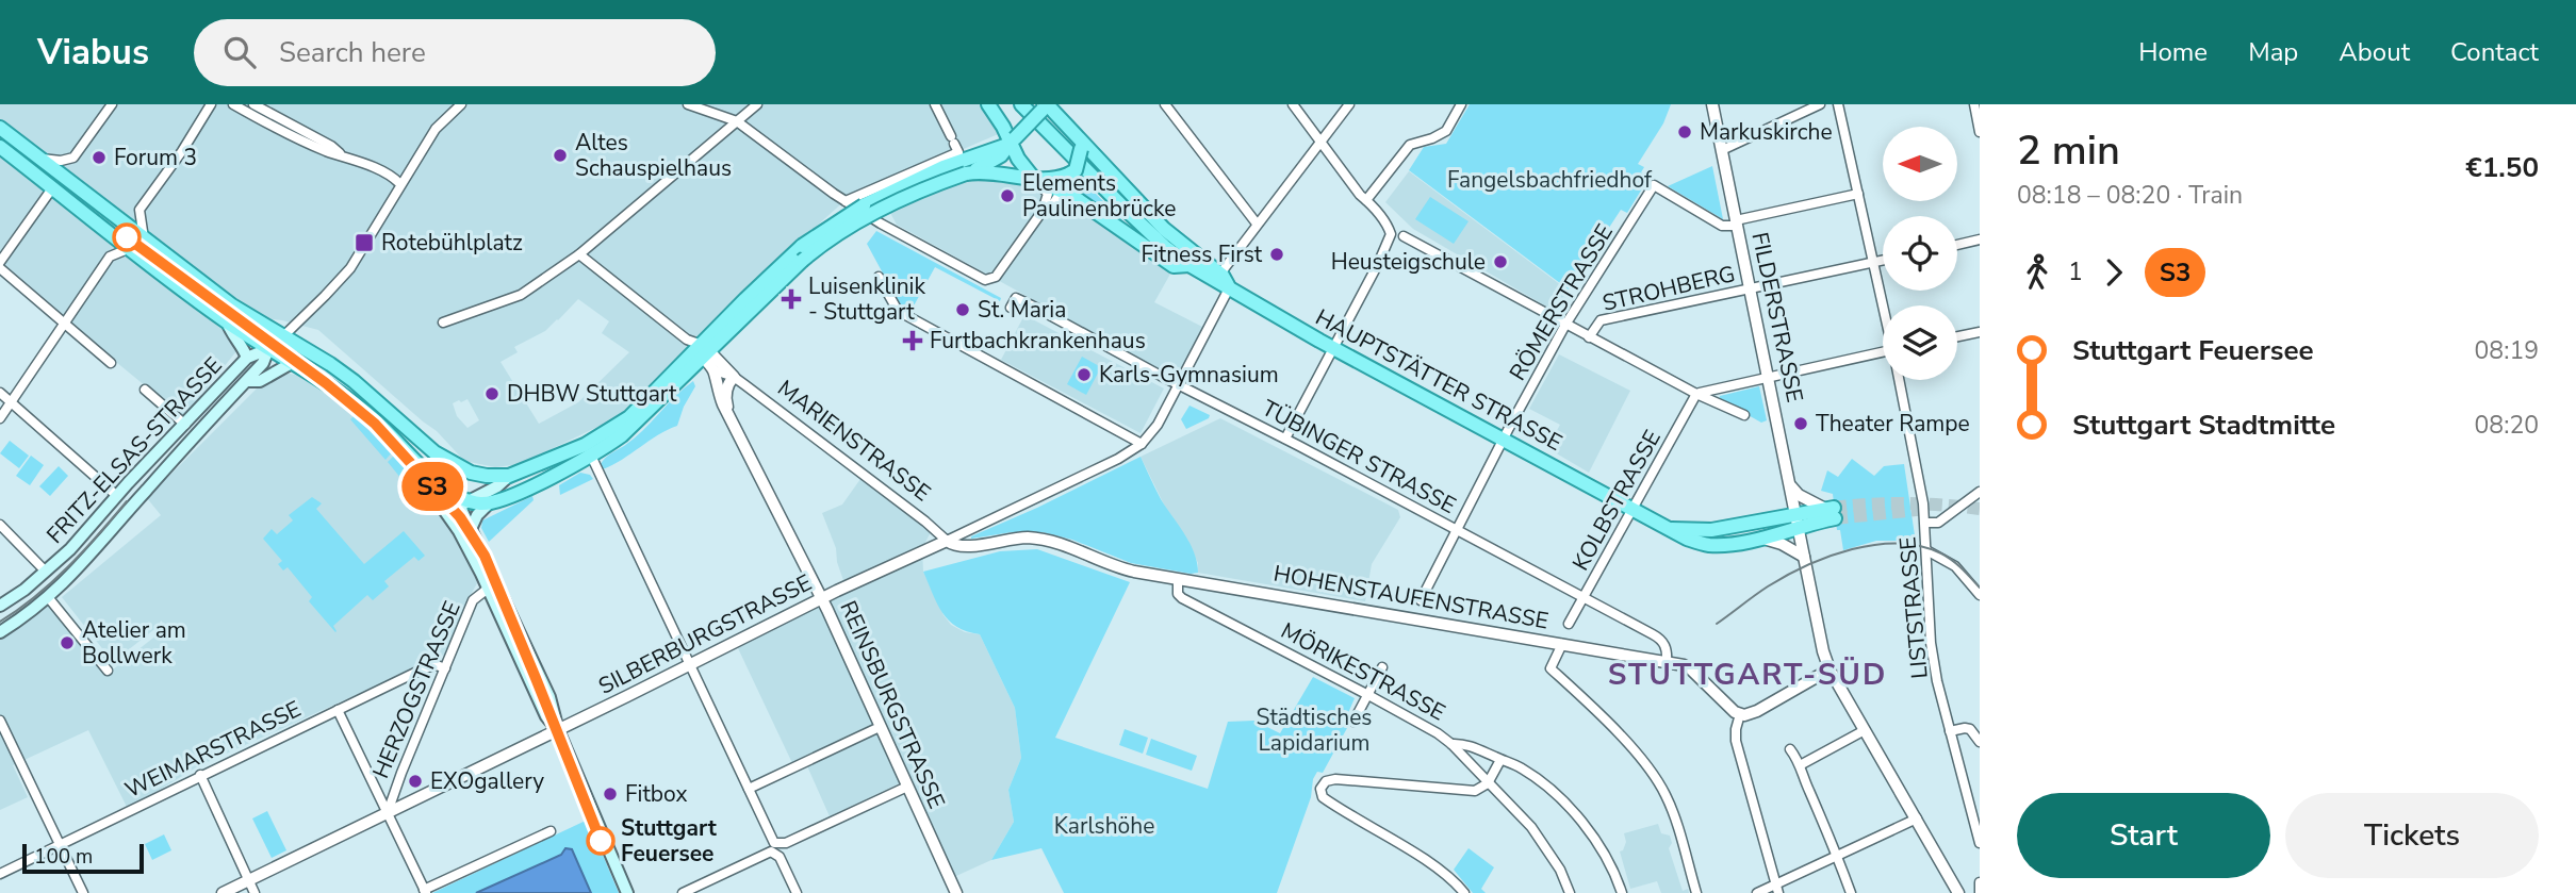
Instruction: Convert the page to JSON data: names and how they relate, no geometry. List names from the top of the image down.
{
  "streets": {
    "main road": ["HAUPTSTÄTTER STRASSE", "FRITZ-ELSAS-STRASSE"],
    "street": [
      "STROHBERG",
      "RÖMERSTRASSE",
      "FILDERSTRASSE",
      "MARIENSTRASSE",
      "TÜBINGER STRASSE",
      "KOLBSTRASSE",
      "HOHENSTAUFENSTRASSE",
      "LISTSTRASSE",
      "SILBERBURGSTRASSE",
      "MÖRIKESTRASSE",
      "HERZOGSTRASSE",
      "REINSBURGSTRASSE",
      "WEIMARSTRASSE"
    ]
  },
  "crossings": [
    ["STROHBERG", "FILDERSTRASSE"],
    ["STROHBERG", "LISTSTRASSE"],
    ["RÖMERSTRASSE", "FILDERSTRASSE"],
    ["RÖMERSTRASSE", "HAUPTSTÄTTER STRASSE"],
    ["RÖMERSTRASSE", "TÜBINGER STRASSE"],
    ["FILDERSTRASSE", "HAUPTSTÄTTER STRASSE"],
    ["HAUPTSTÄTTER STRASSE", "KOLBSTRASSE"],
    ["HAUPTSTÄTTER STRASSE", "SILBERBURGSTRASSE"],
    ["MARIENSTRASSE", "HOHENSTAUFENSTRASSE"],
    ["MARIENSTRASSE", "SILBERBURGSTRASSE"],
    ["MARIENSTRASSE", "REINSBURGSTRASSE"],
    ["TÜBINGER STRASSE", "KOLBSTRASSE"],
    ["TÜBINGER STRASSE", "HOHENSTAUFENSTRASSE"],
    ["TÜBINGER STRASSE", "SILBERBURGSTRASSE"],
    ["HOHENSTAUFENSTRASSE", "SILBERBURGSTRASSE"],
    ["HOHENSTAUFENSTRASSE", "MÖRIKESTRASSE"],
    ["SILBERBURGSTRASSE", "HERZOGSTRASSE"],
    ["SILBERBURGSTRASSE", "REINSBURGSTRASSE"],
    ["HERZOGSTRASSE", "WEIMARSTRASSE"]
  ],
  "districts": ["STUTTGART-SÜD"],
  "parks": ["Fangelsbachfriedhof", "Städtisches Lapidarium", "Karlshöhe"],
  "places": {
    "other": [
      "Markuskirche",
      "Altes Schauspielhaus",
      "Forum 3",
      "Elements Paulinenbrücke",
      "Fitness First",
      "Heusteigschule",
      "St. Maria",
      "Karls-Gymnasium",
      "DHBW Stuttgart",
      "Theater Rampe",
      "Atelier am Bollwerk",
      "EXOgallery",
      "Fitbox",
      "Stuttgart Feuersee"
    ],
    "transit": ["Rotebühlplatz"],
    "health": ["Luisenklinik - Stuttgart", "Furtbachkrankenhaus"]
  },
  "scale_bar": "100 m",
  "north": "left",
  "page": {
    "header": "Viabus",
    "search": "Search here",
    "nav": [
      "Home",
      "Map",
      "About",
      "Contact"
    ],
    "on_map": "S3",
    "heading": ["2 min", "08:18 – 08:20 · Train", "€1.50"],
    "legs": ["1", "S3"],
    "list": [
      {
        "name": "Stuttgart Feuersee",
        "value": "08:19"
      },
      {
        "name": "Stuttgart Stadtmitte",
        "value": "08:20"
      }
    ],
    "buttons": ["Start", "Tickets"],
    "scale": "100 m"
  }
}
